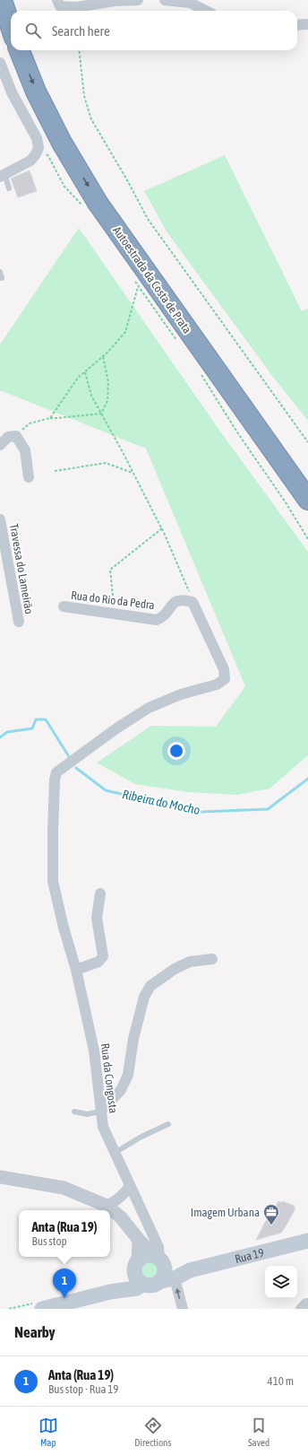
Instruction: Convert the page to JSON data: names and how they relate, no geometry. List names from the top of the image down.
{
  "streets": {
    "highway": ["Autoestrada da Costa de Prata"],
    "main road": ["Rua 19"],
    "street": ["Travessa do Lameirão", "Rua do Rio da Pedra", "Rua da Congosta"]
  },
  "crossings": [
    ["Rua do Rio da Pedra", "Rua da Congosta"],
    ["Rua da Congosta", "Rua 19"]
  ],
  "water": ["Ribeira do Mocho"],
  "places": {
    "office": ["Imagem Urbana"]
  },
  "page": {
    "search": "Search here",
    "popup": ["Anta (Rua 19)", "Bus stop"],
    "pins": "1",
    "heading": "Nearby",
    "list": [
      {
        "mark": "1",
        "name": "Anta (Rua 19)",
        "note": "Bus stop · Rua 19",
        "value": "410 m"
      }
    ],
    "nav": ["Map", "Directions", "Saved"]
  }
}
